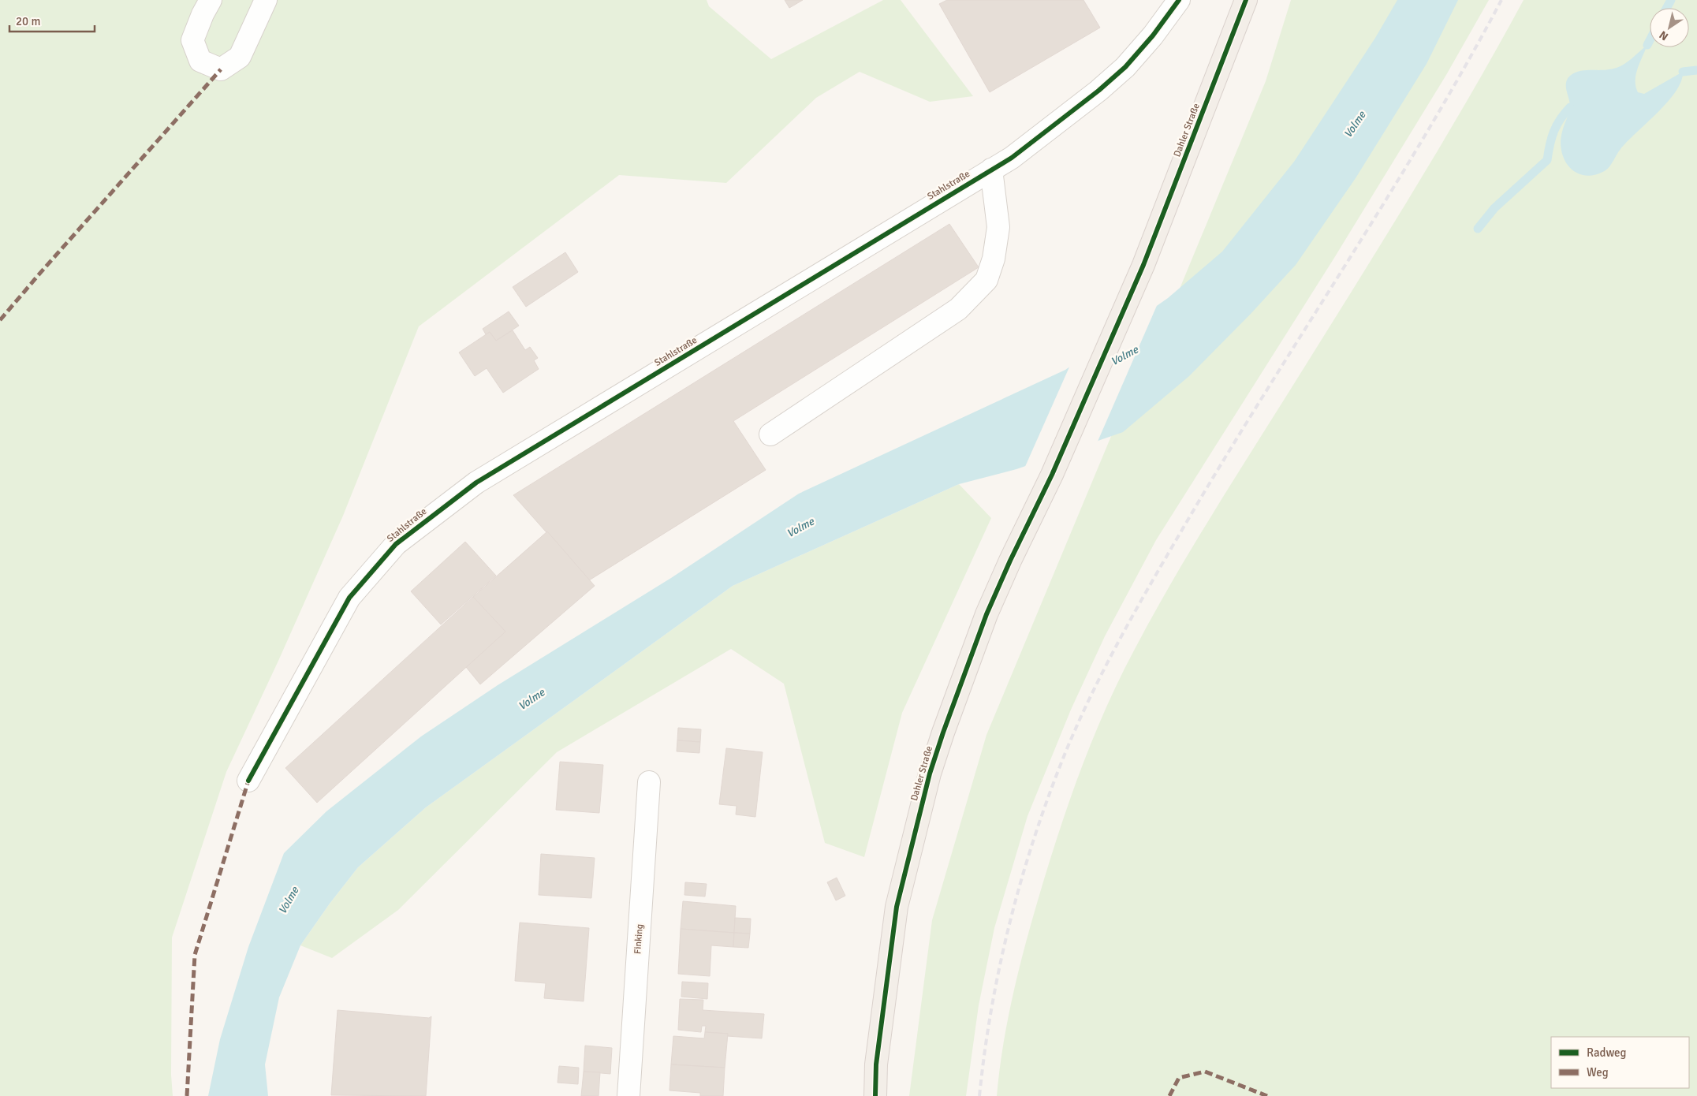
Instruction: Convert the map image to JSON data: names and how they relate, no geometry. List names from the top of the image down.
{
  "streets": {
    "main road": ["Dahler Straße"],
    "street": ["Stahlstraße", "Finking"]
  },
  "water": ["Volme"],
  "legend": ["Radweg", "Weg"],
  "scale_bar": "20 m",
  "north": "bottom left"
}
